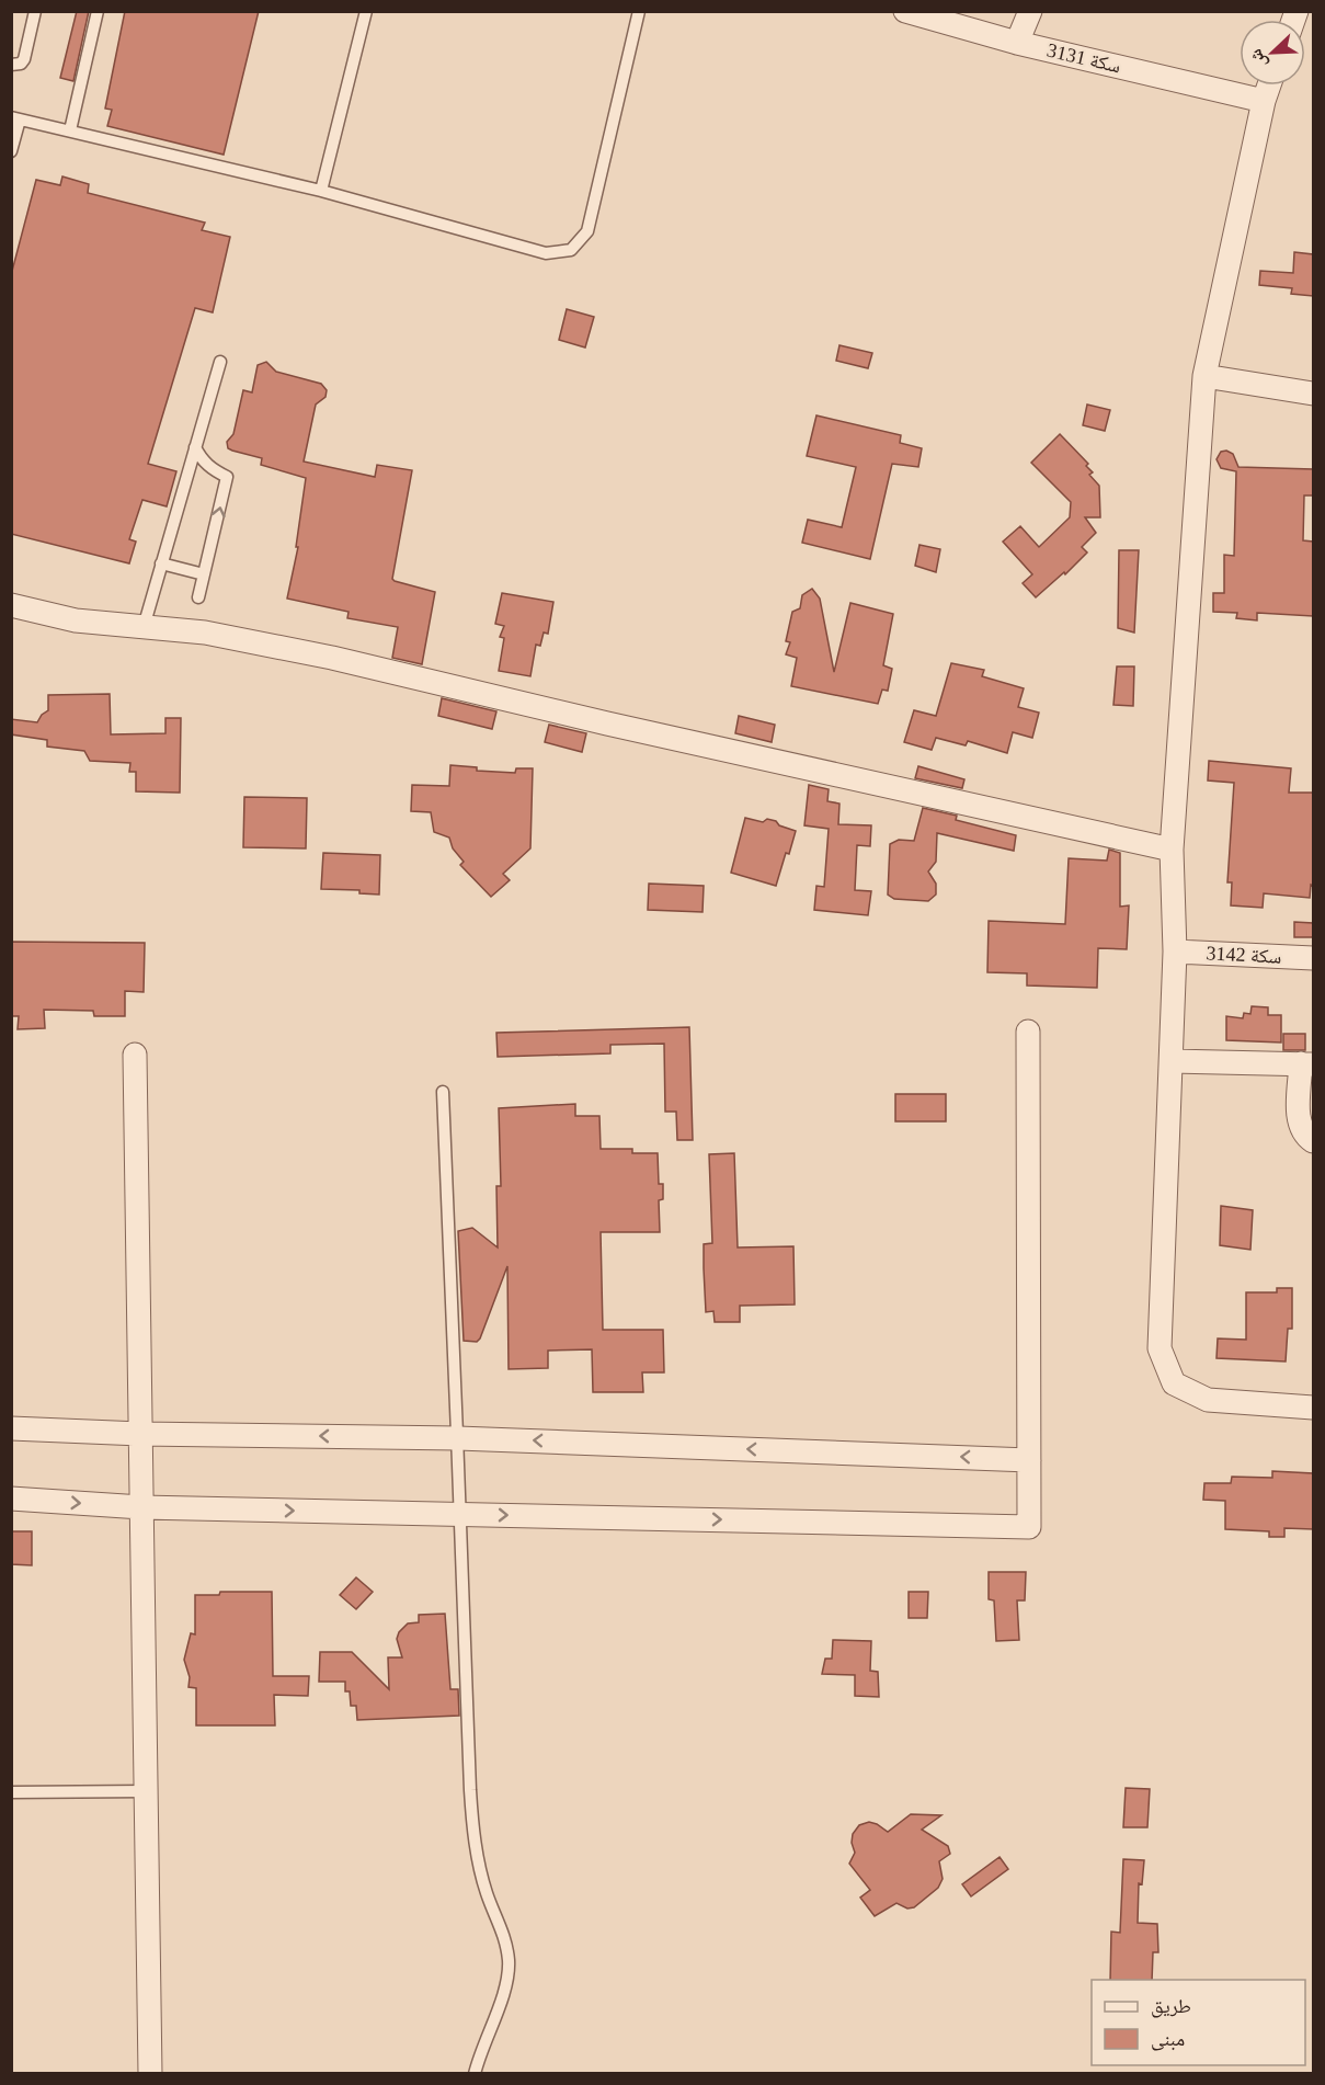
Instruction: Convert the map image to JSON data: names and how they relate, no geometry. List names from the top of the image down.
{
  "streets": {
    "street": ["سكة 3131", "سكة 3142"]
  },
  "legend": ["طريق", "مبنى"],
  "north": "bottom left"
}
